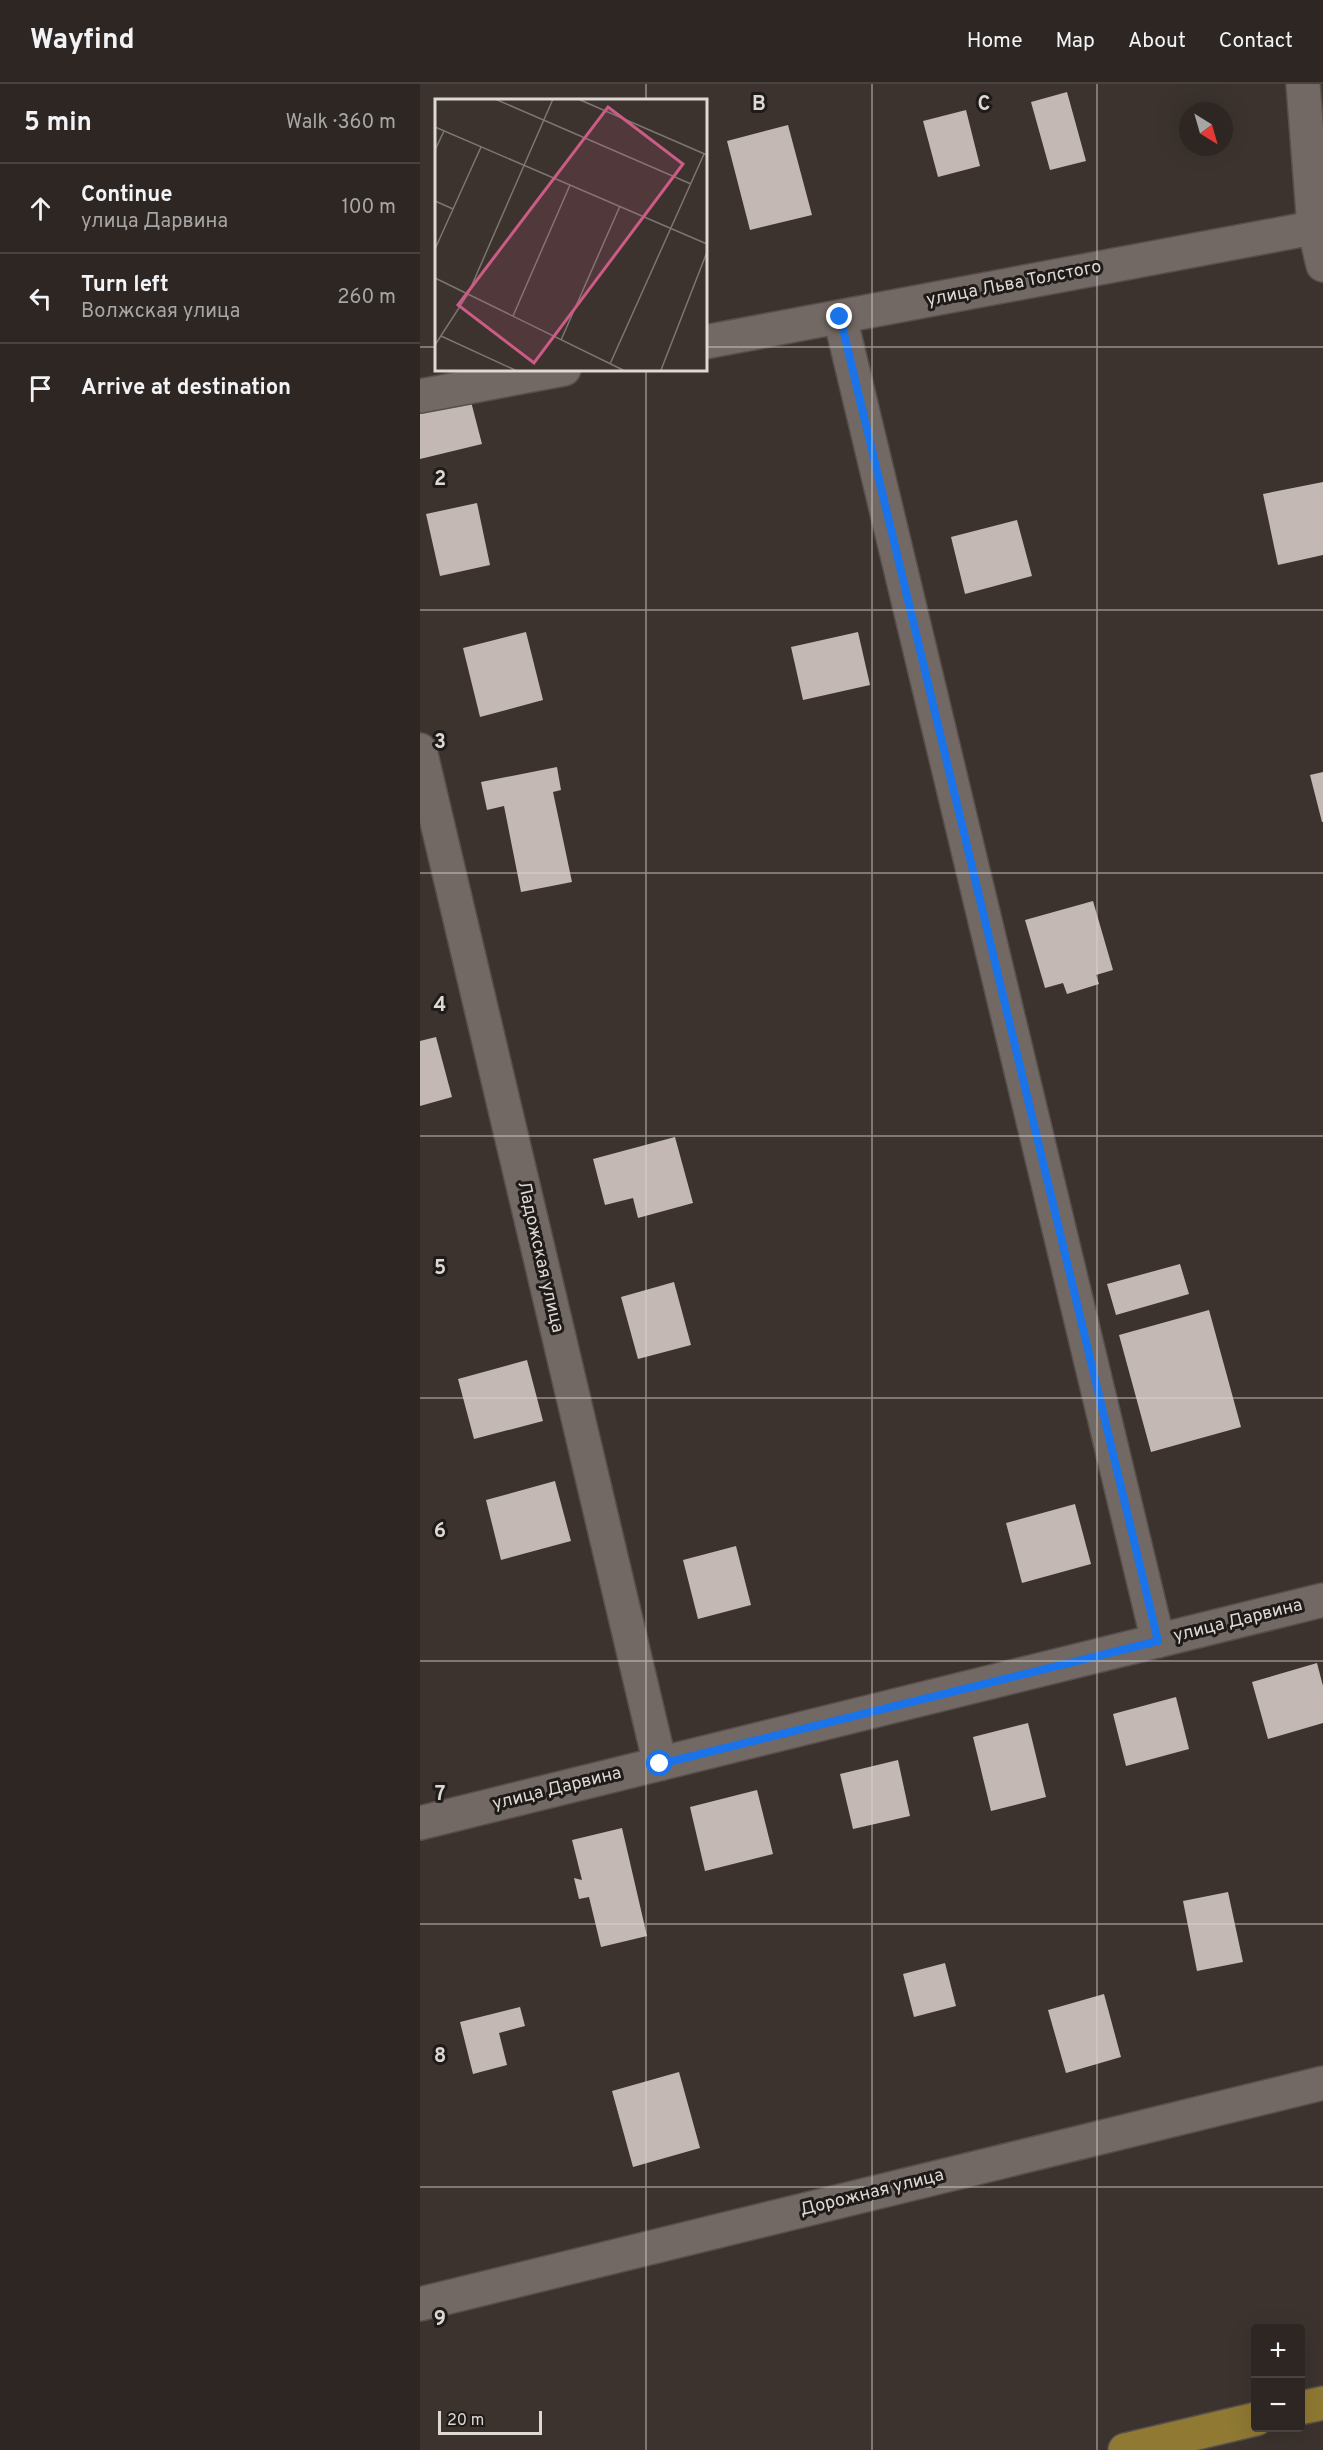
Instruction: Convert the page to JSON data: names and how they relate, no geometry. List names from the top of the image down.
{
  "streets": {
    "street": [
      "улица Льва Толстого",
      "Ладожская улица",
      "улица Дарвина",
      "Дорожная улица"
    ]
  },
  "crossings": [
    ["Ладожская улица", "улица Дарвина"]
  ],
  "scale_bar": "20 m",
  "north": "bottom right",
  "page": {
    "header": "Wayfind",
    "nav": [
      "Home",
      "Map",
      "About",
      "Contact"
    ],
    "heading": ["5 min", "Walk · 360 m"],
    "list": [
      ["Continue", "улица Дарвина", "100 m"],
      ["Turn left", "Волжская улица", "260 m"],
      "Arrive at destination"
    ],
    "map_buttons": ["+", "−"],
    "scale": "20 m"
  },
  "grid": {
    "columns": ["B", "C"],
    "rows": [
      "2",
      "3",
      "4",
      "5",
      "6",
      "7",
      "8",
      "9"
    ]
  }
}
